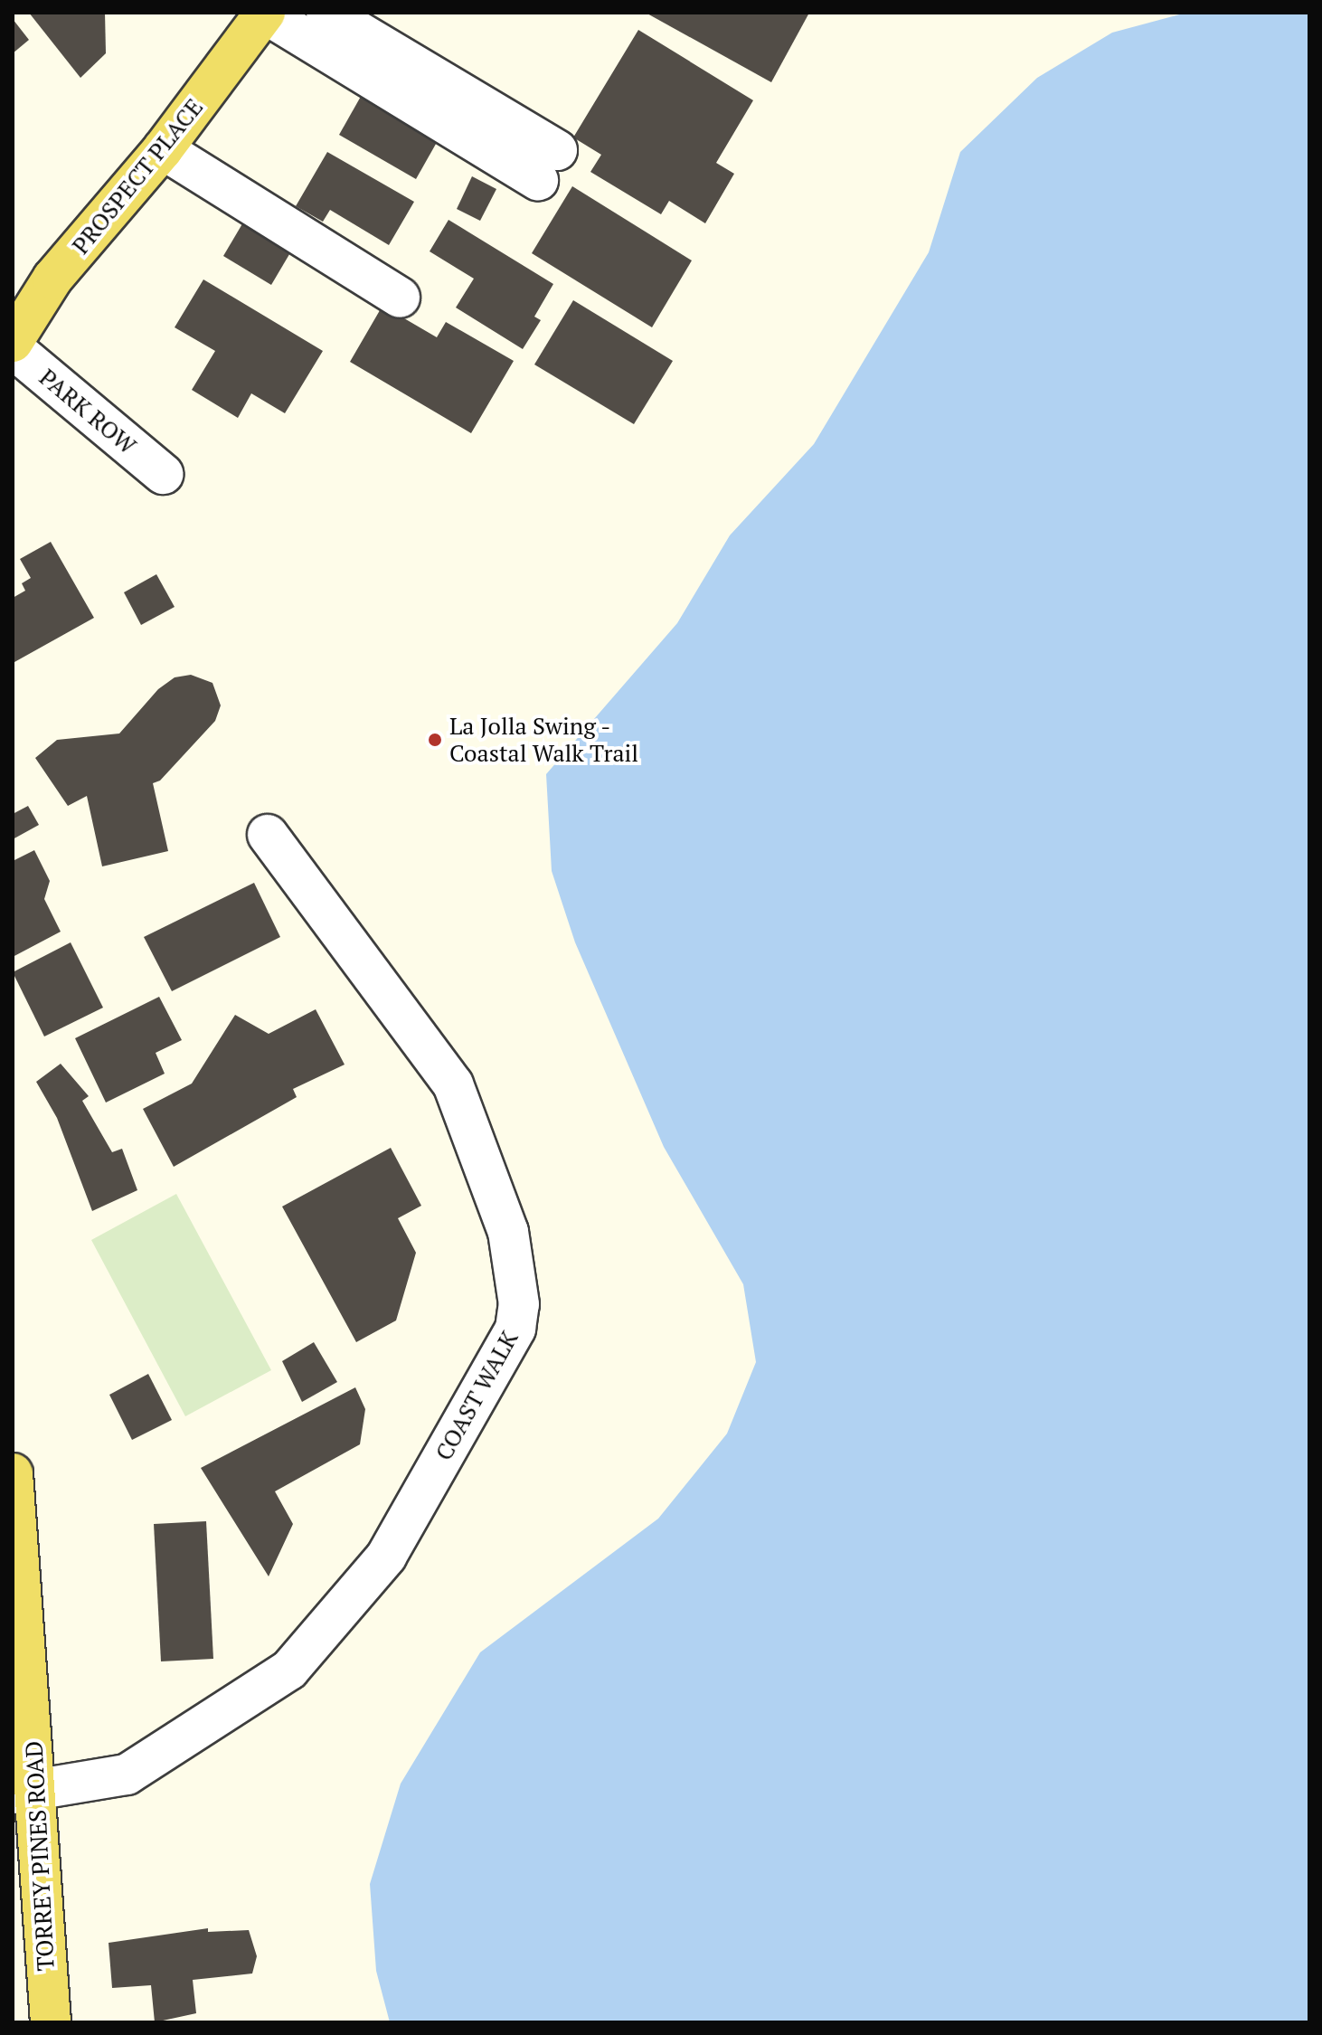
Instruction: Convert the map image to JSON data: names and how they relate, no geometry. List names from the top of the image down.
{
  "streets": {
    "main road": ["PROSPECT PLACE", "TORREY PINES ROAD"],
    "street": ["PARK ROW", "COAST WALK"]
  },
  "crossings": [
    ["COAST WALK", "TORREY PINES ROAD"]
  ],
  "places": ["La Jolla Swing - Coastal Walk Trail"]
}
